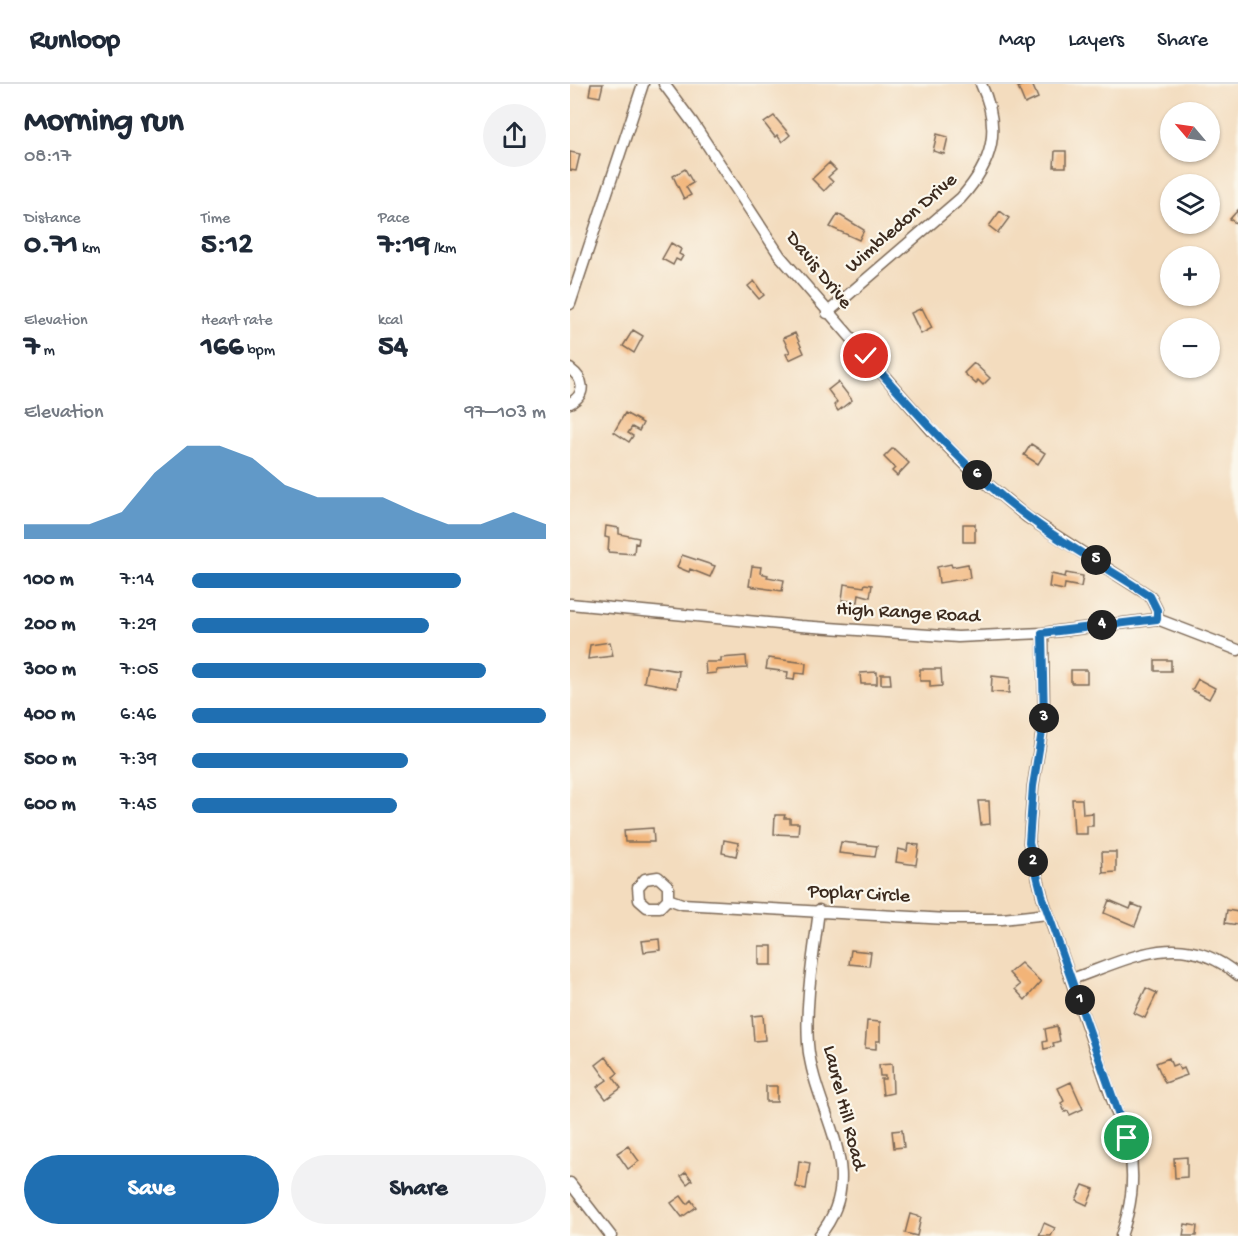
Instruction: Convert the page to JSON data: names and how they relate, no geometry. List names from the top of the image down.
{
  "streets": {
    "street": [
      "Wimbledon Drive",
      "Davis Drive",
      "High Range Road",
      "Poplar Circle",
      "Laurel Hill Road"
    ]
  },
  "crossings": [
    ["Wimbledon Drive", "Davis Drive"],
    ["Davis Drive", "High Range Road"],
    ["Poplar Circle", "Laurel Hill Road"]
  ],
  "north": "top left",
  "page": {
    "header": "Runloop",
    "nav": ["Map", "Layers", "Share"],
    "heading": ["Morning run", "08:17"],
    "map_buttons": ["+", "−"],
    "stats": [
      ["Distance", "0.71 km"],
      ["Time", "5:12"],
      ["Pace", "7:19 /km"],
      ["Elevation", "7 m"],
      ["Heart rate", "166 bpm"],
      ["kcal", "54"]
    ],
    "chart": ["Elevation", "97–103 m"],
    "pins": [
      "6",
      "5",
      "4",
      "3",
      "2",
      "1"
    ],
    "list": [
      {
        "name": "100 m",
        "note": "7:14"
      },
      {
        "name": "200 m",
        "note": "7:29"
      },
      {
        "name": "300 m",
        "note": "7:05"
      },
      {
        "name": "400 m",
        "note": "6:46"
      },
      {
        "name": "500 m",
        "note": "7:39"
      },
      {
        "name": "600 m",
        "note": "7:45"
      }
    ],
    "buttons": ["Save", "Share"]
  }
}
